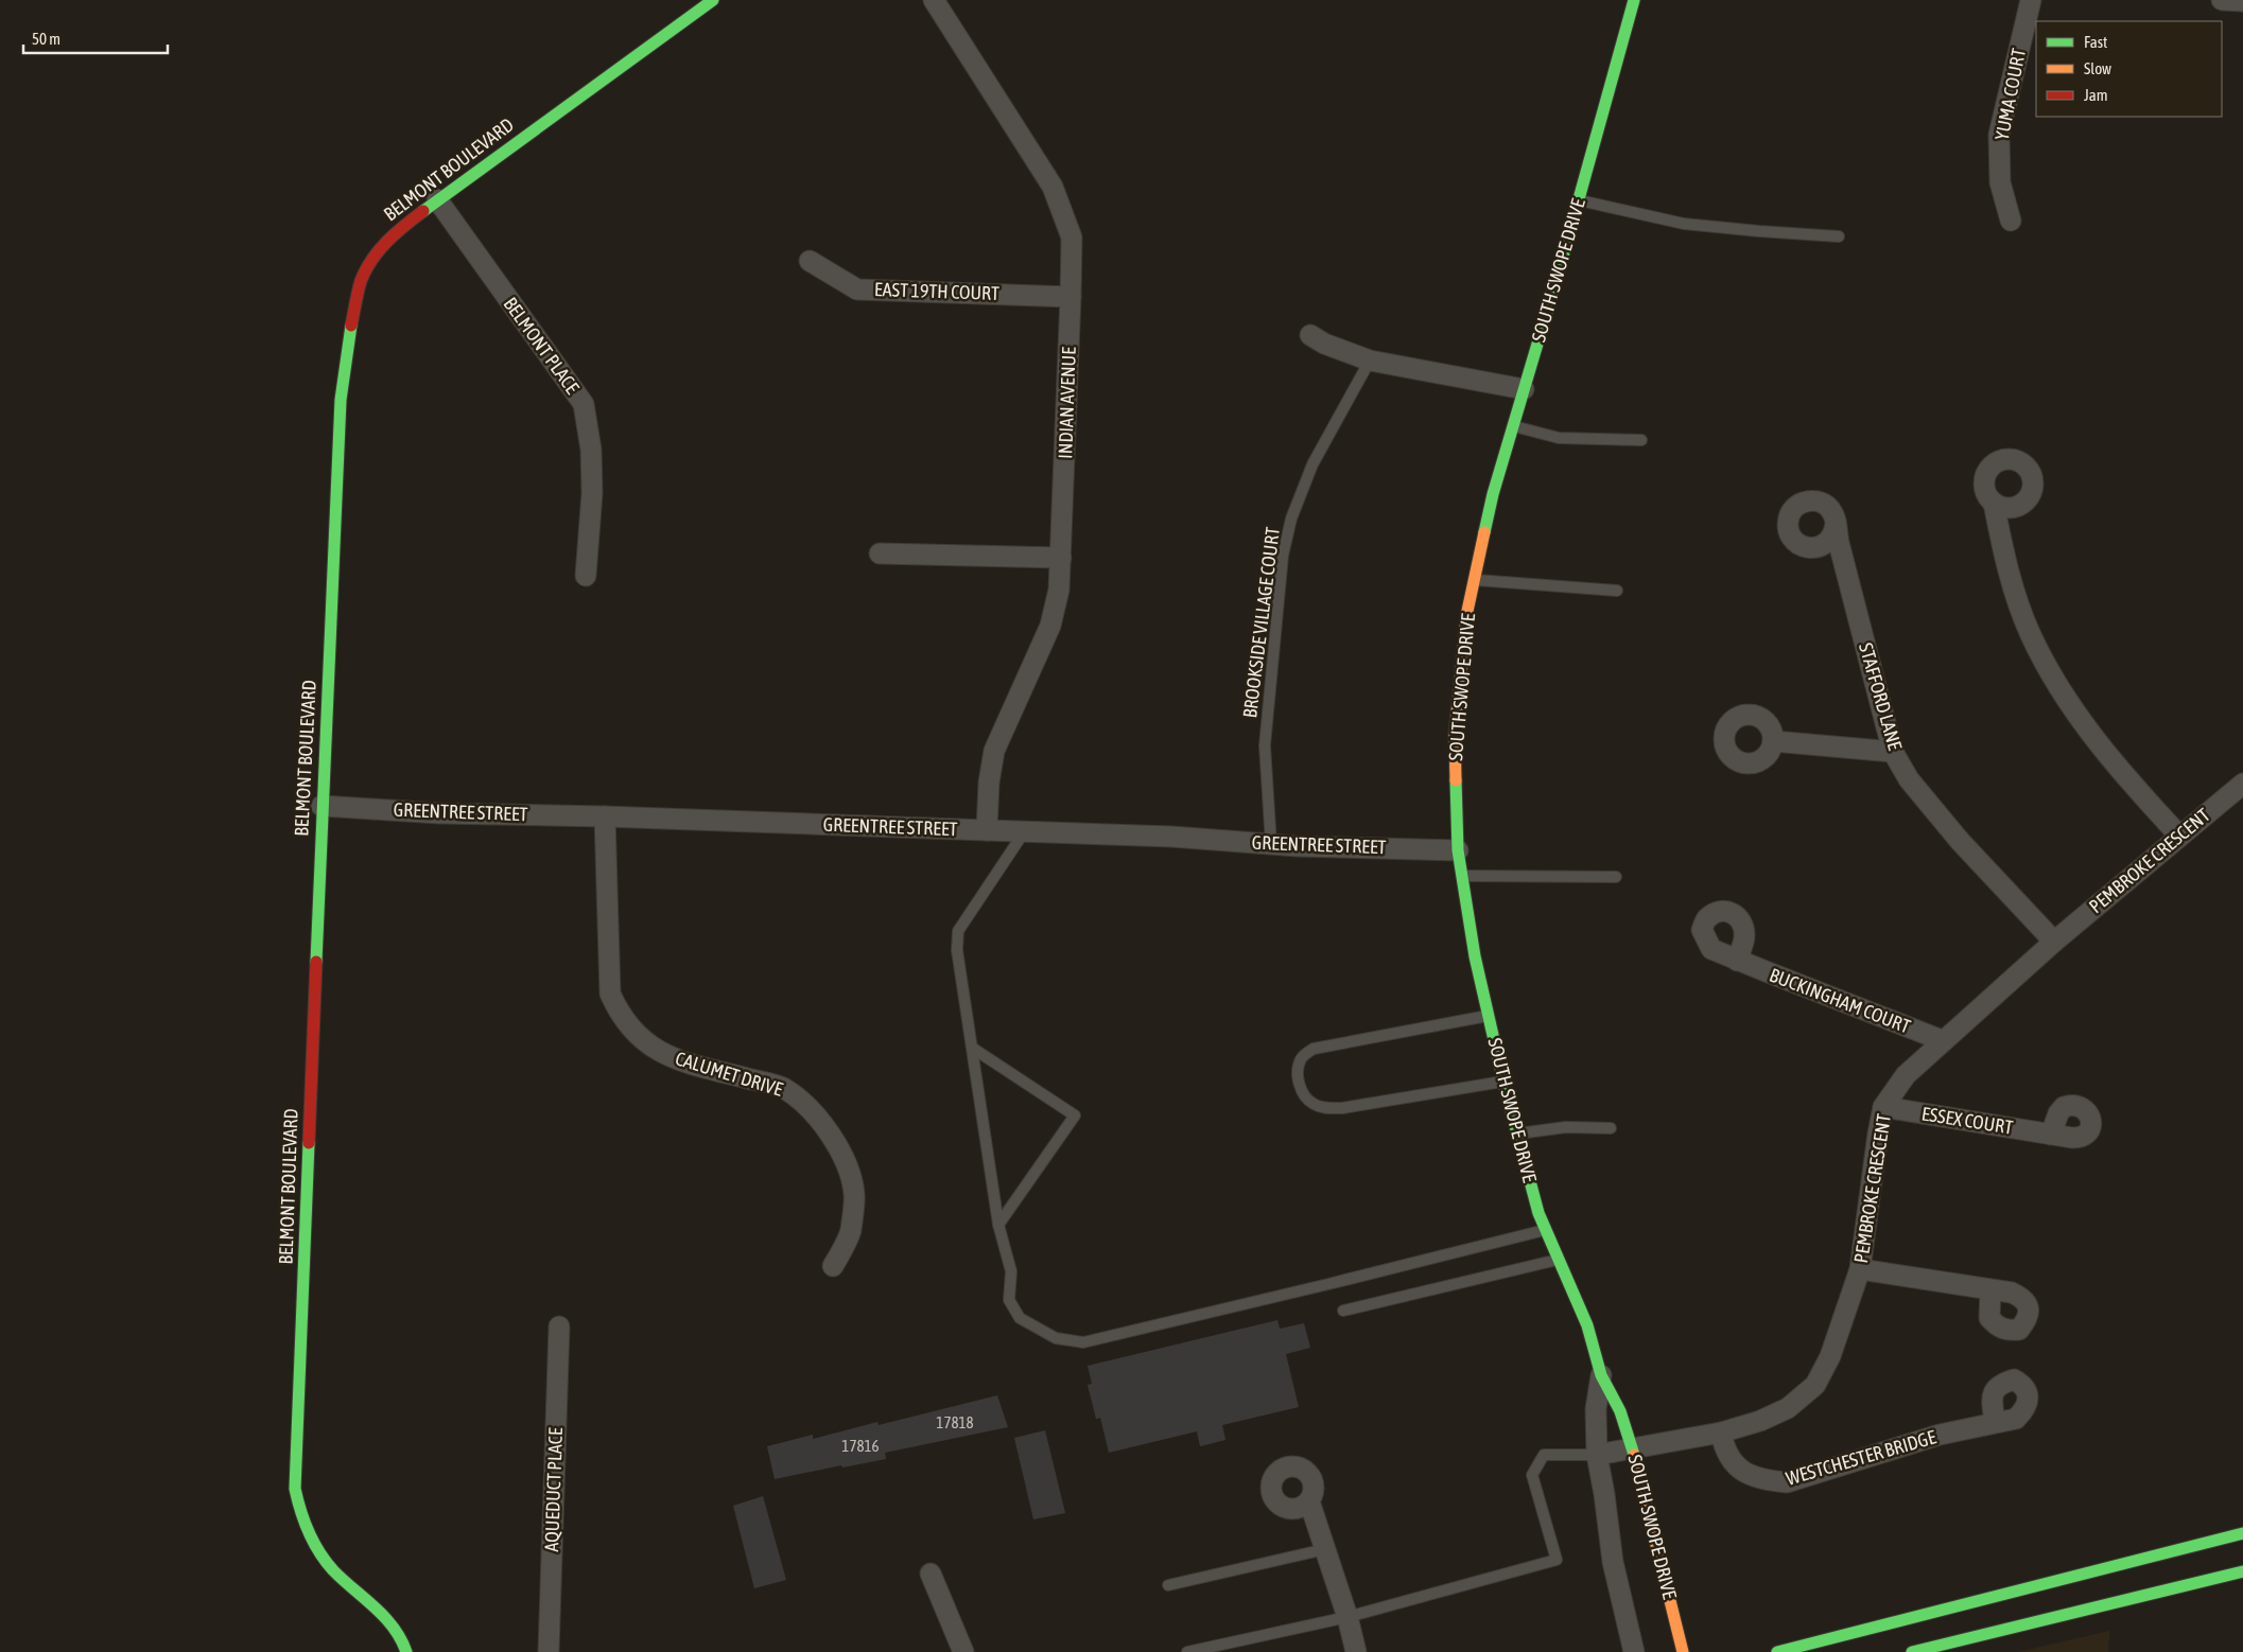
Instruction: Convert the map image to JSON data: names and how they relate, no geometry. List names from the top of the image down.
{
  "streets": {
    "street": [
      "YUMA COURT",
      "BELMONT BOULEVARD",
      "SOUTH SWOPE DRIVE",
      "EAST 19TH COURT",
      "BELMONT PLACE",
      "INDIAN AVENUE",
      "STAFFORD LANE",
      "GREENTREE STREET",
      "PEMBROKE CRESCENT",
      "BUCKINGHAM COURT",
      "CALUMET DRIVE",
      "ESSEX COURT",
      "WESTCHESTER BRIDGE",
      "AQUEDUCT PLACE"
    ],
    "lane": ["BROOKSIDE VILLAGE COURT"]
  },
  "crossings": [
    ["BELMONT BOULEVARD", "BELMONT PLACE"],
    ["BELMONT BOULEVARD", "GREENTREE STREET"],
    ["SOUTH SWOPE DRIVE", "GREENTREE STREET"],
    ["SOUTH SWOPE DRIVE", "PEMBROKE CRESCENT"],
    ["EAST 19TH COURT", "INDIAN AVENUE"],
    ["INDIAN AVENUE", "GREENTREE STREET"],
    ["BROOKSIDE VILLAGE COURT", "GREENTREE STREET"],
    ["STAFFORD LANE", "PEMBROKE CRESCENT"],
    ["GREENTREE STREET", "CALUMET DRIVE"],
    ["PEMBROKE CRESCENT", "BUCKINGHAM COURT"],
    ["PEMBROKE CRESCENT", "ESSEX COURT"],
    ["PEMBROKE CRESCENT", "WESTCHESTER BRIDGE"]
  ],
  "house_numbers": ["17818", "17816"],
  "legend": ["Fast", "Slow", "Jam"],
  "scale_bar": "50 m"
}
